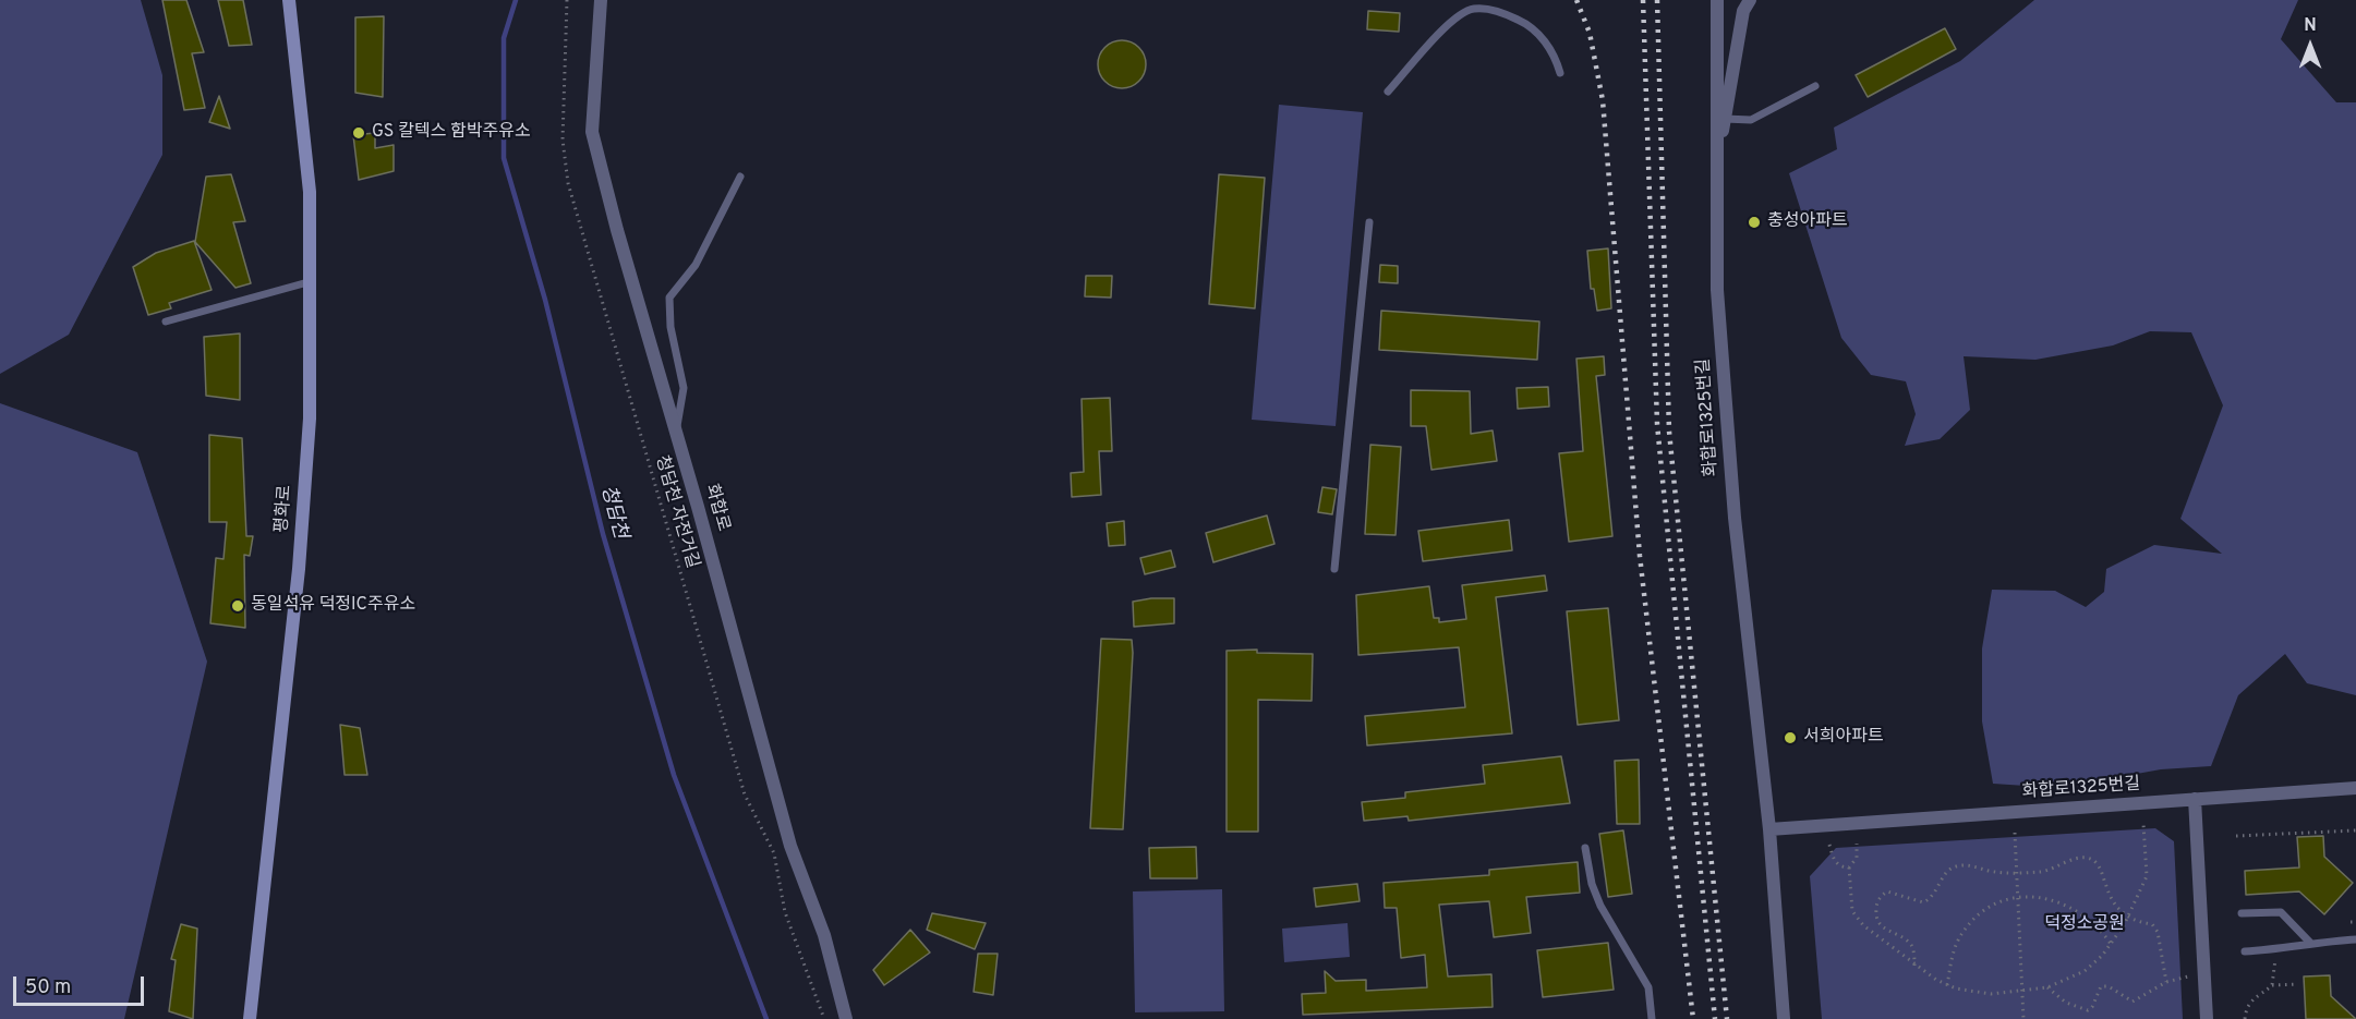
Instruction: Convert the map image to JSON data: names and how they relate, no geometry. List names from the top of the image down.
{
  "streets": {
    "main road": ["평화로"],
    "street": ["화합로1325번길", "화합로"],
    "path": ["청담천 자전거길"]
  },
  "water": ["청담천"],
  "parks": ["덕정소공원"],
  "places": [
    "GS 칼텍스 함박주유소",
    "충성아파트",
    "동일석유 덕정IC주유소",
    "서희아파트"
  ],
  "scale_bar": "50 m",
  "north": "top"
}
